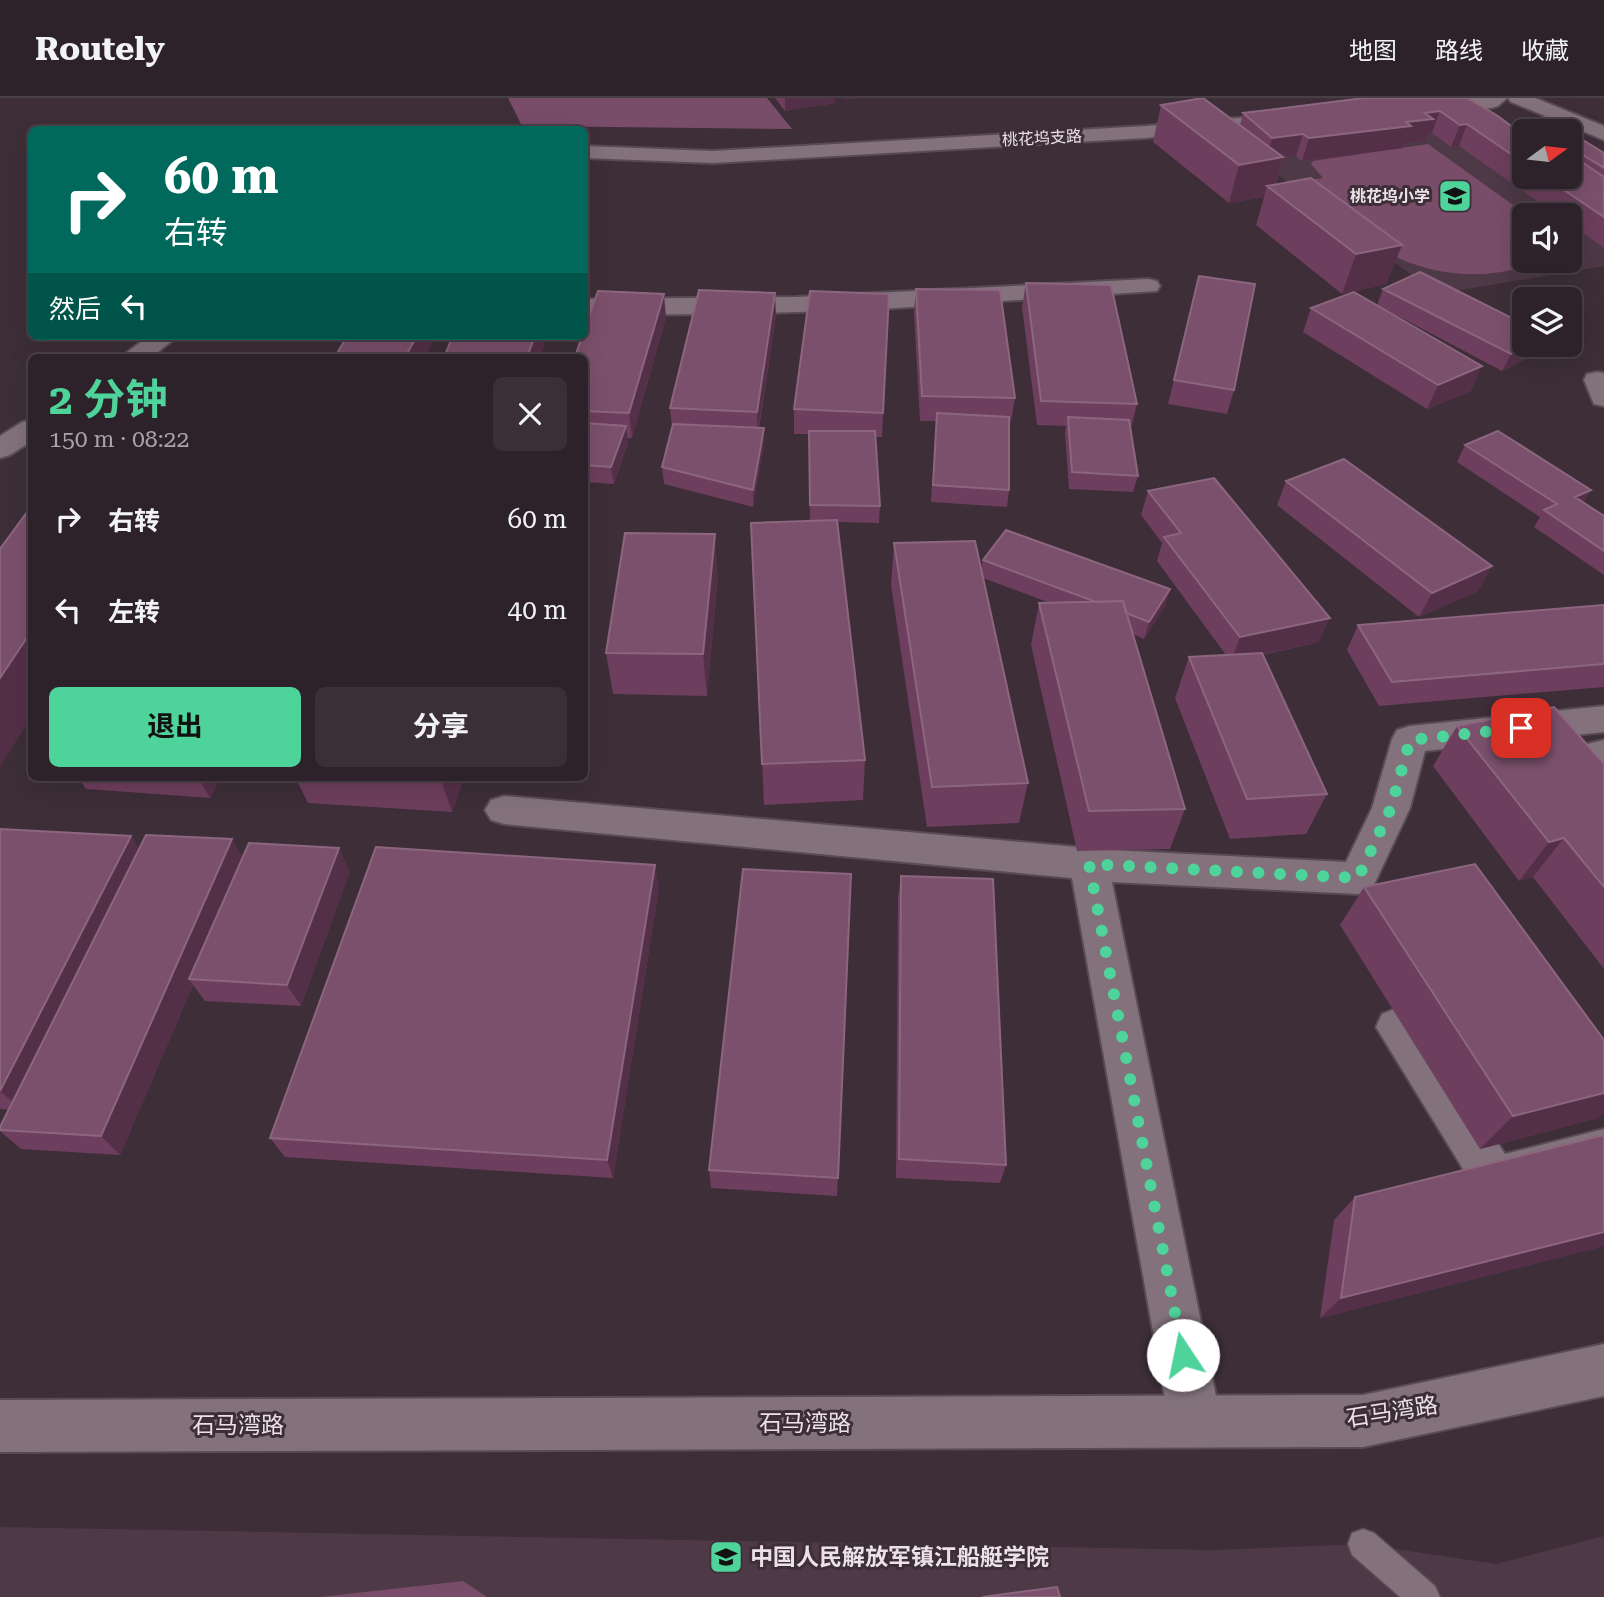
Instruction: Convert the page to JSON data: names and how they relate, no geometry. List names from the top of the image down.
{
  "streets": {
    "street": ["桃花坞支路", "石马湾路"]
  },
  "places": {
    "school or university": ["桃花坞小学", "中国人民解放军镇江船艇学院"]
  },
  "north": "right",
  "page": {
    "header": "Routely",
    "nav": ["地图", "路线", "收藏"],
    "turn": ["60 m", "右转"],
    "then": "然后",
    "heading": ["2 分钟", "150 m · 08:22"],
    "list": [
      {
        "name": "右转",
        "value": "60 m"
      },
      {
        "name": "左转",
        "value": "40 m"
      }
    ],
    "buttons": ["退出", "分享"]
  }
}
